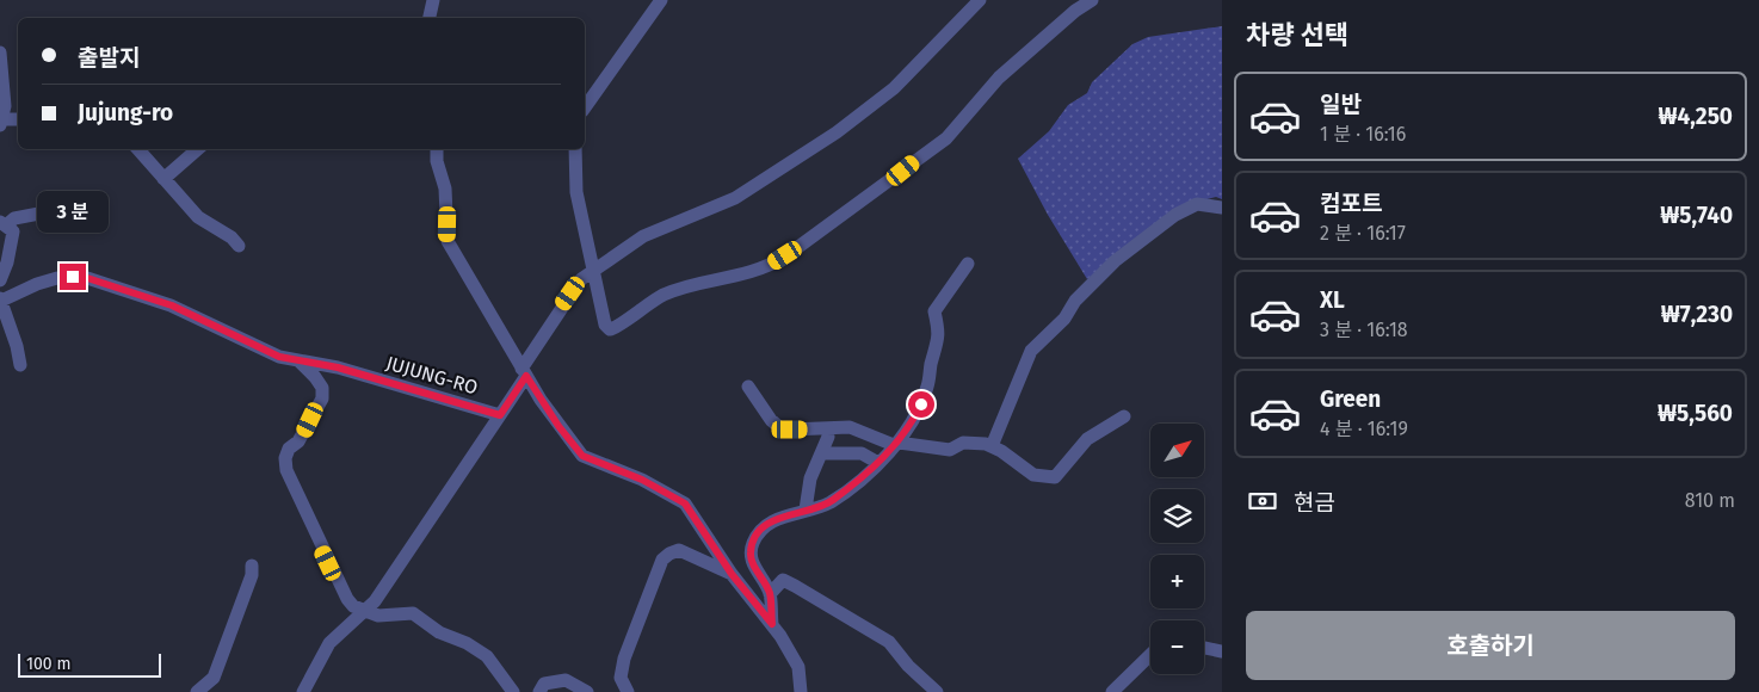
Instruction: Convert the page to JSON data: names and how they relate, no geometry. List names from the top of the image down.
{
  "streets": {
    "lane": ["JUJUNG-RO"]
  },
  "scale_bar": "100 m",
  "north": "top right",
  "page": {
    "heading": "차량 선택",
    "banner": ["출발지", "Jujung-ro"],
    "list": [
      {
        "name": "일반",
        "note": "1 분 · 16:16",
        "value": "₩4,250"
      },
      {
        "name": "컴포트",
        "note": "2 분 · 16:17",
        "value": "₩5,740"
      },
      {
        "name": "XL",
        "note": "3 분 · 16:18",
        "value": "₩7,230"
      },
      {
        "name": "Green",
        "note": "4 분 · 16:19",
        "value": "₩5,560"
      }
    ],
    "bubble": "3 분",
    "map_buttons": ["+", "−"],
    "pay": ["현금", "810 m"],
    "buttons": "호출하기",
    "scale": "100 m"
  }
}
